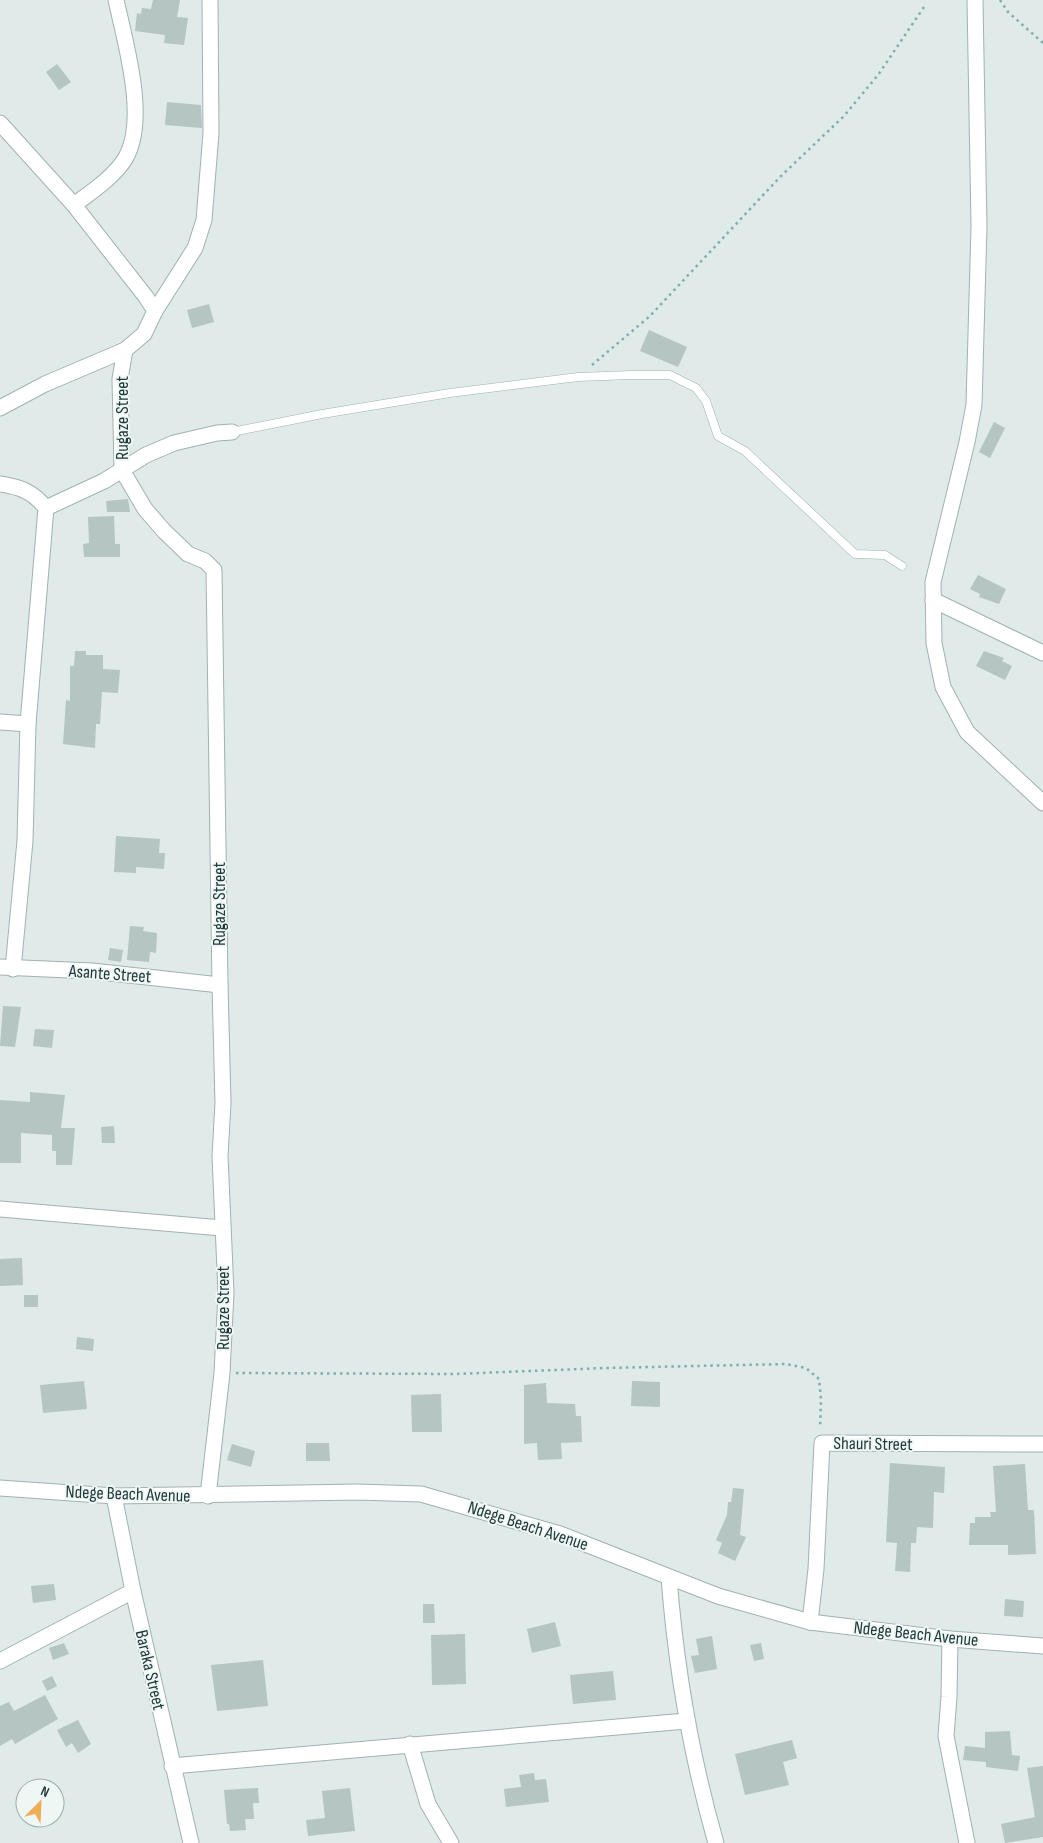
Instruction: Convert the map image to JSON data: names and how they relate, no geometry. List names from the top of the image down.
{
  "streets": {
    "street": [
      "Rugaze Street",
      "Asante Street",
      "Shauri Street",
      "Ndege Beach Avenue",
      "Baraka Street"
    ]
  },
  "crossings": [
    ["Rugaze Street", "Asante Street"],
    ["Rugaze Street", "Ndege Beach Avenue"],
    ["Shauri Street", "Ndege Beach Avenue"],
    ["Ndege Beach Avenue", "Baraka Street"]
  ],
  "north": "top right"
}
